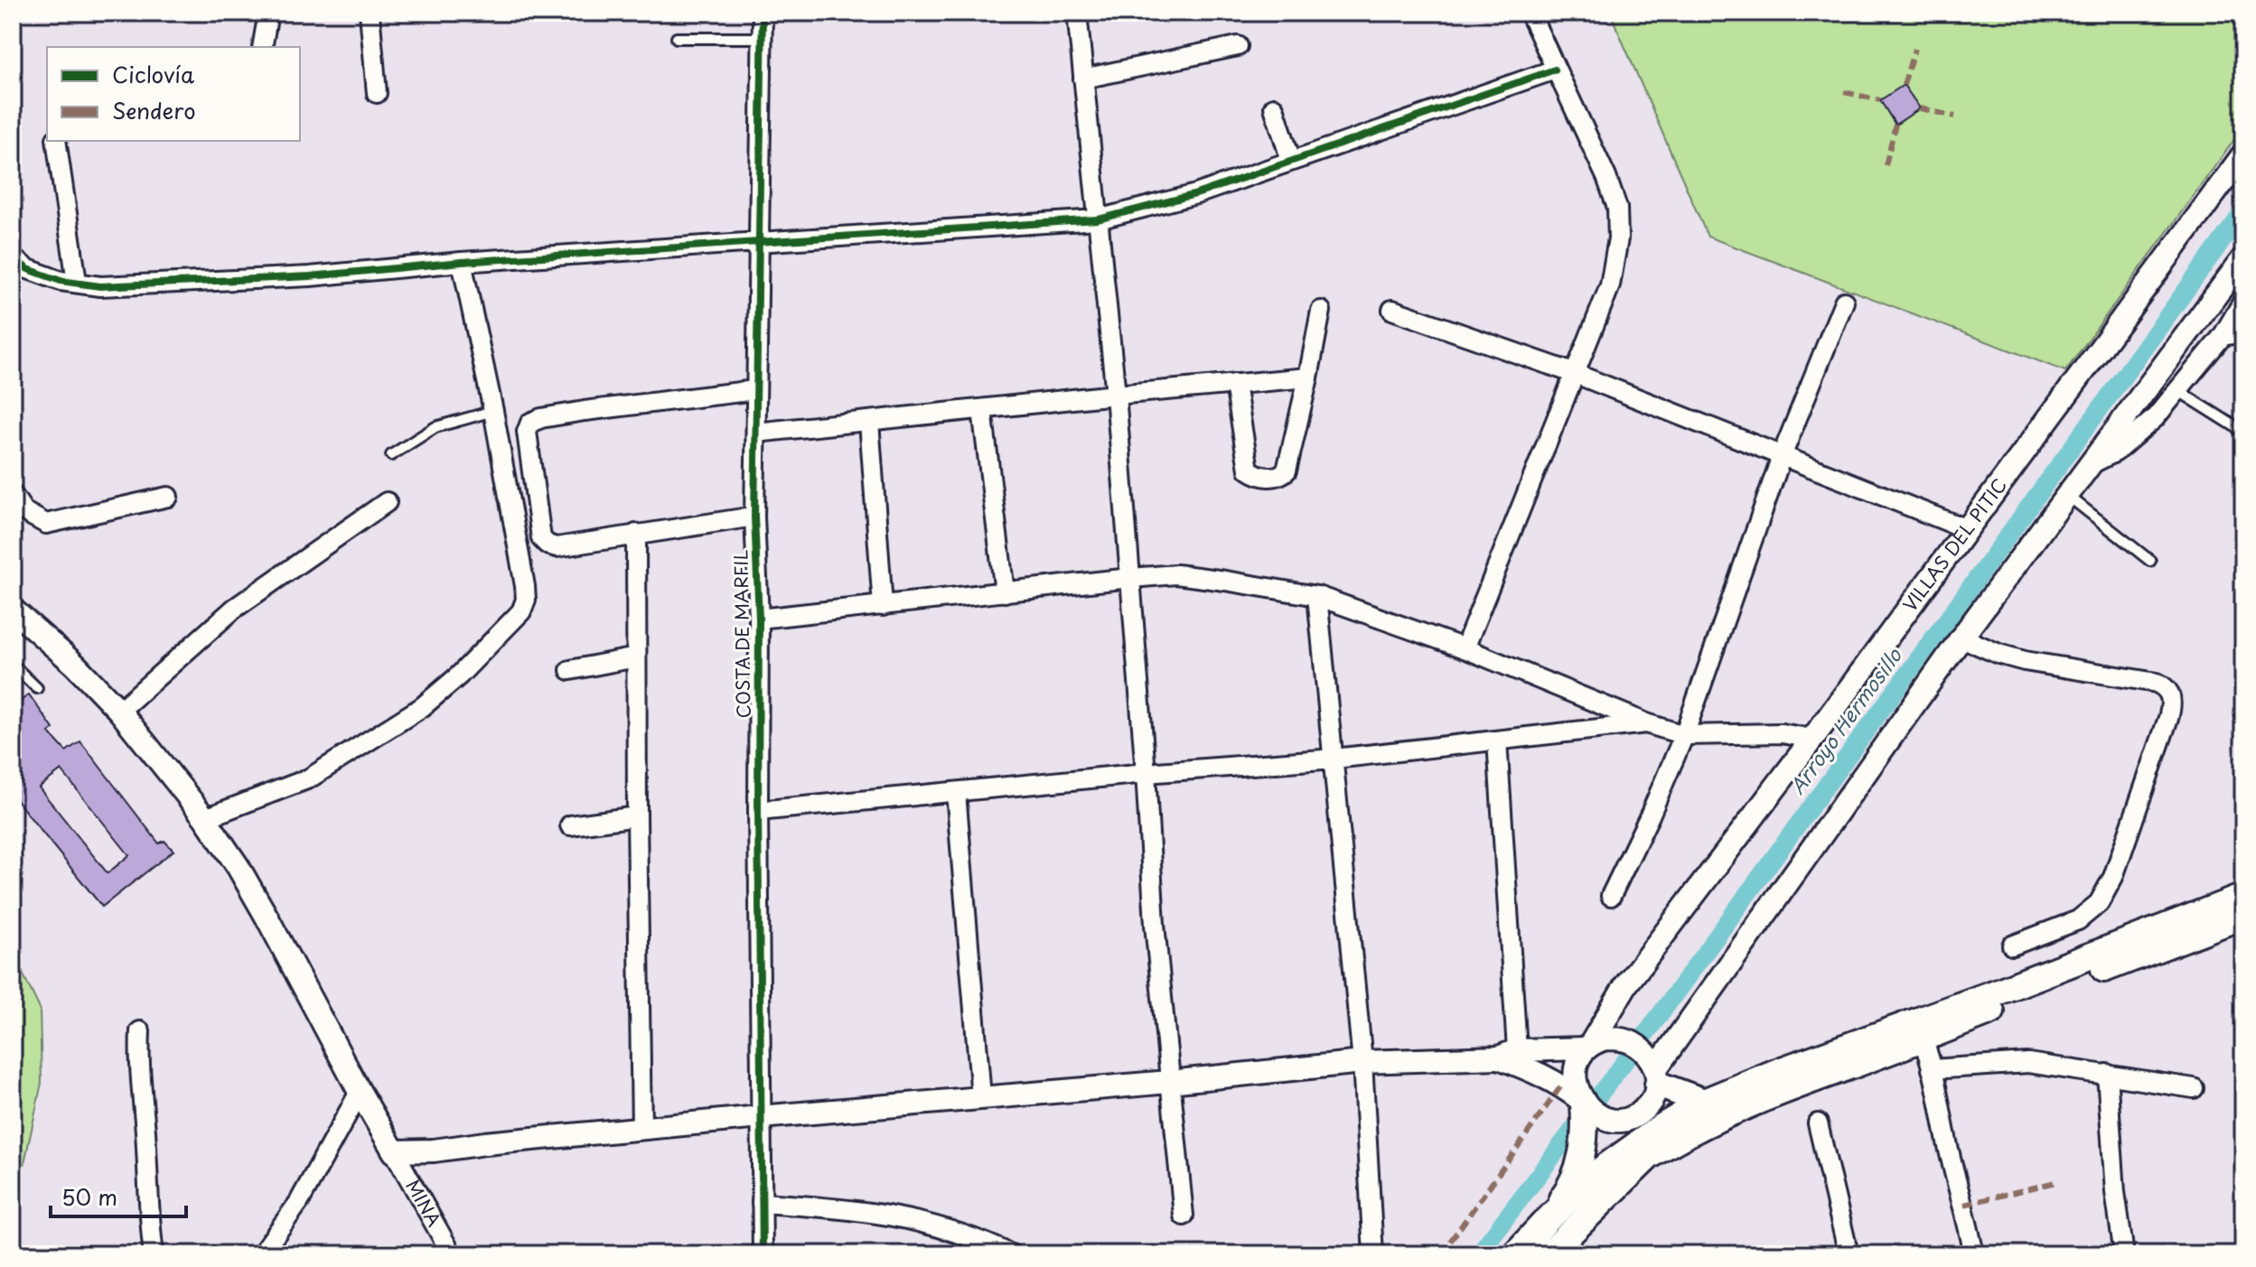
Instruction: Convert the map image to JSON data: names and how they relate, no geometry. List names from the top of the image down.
{
  "streets": {
    "street": ["VILLAS DEL PITIC", "COSTA DE MARFIL", "MINA"]
  },
  "water": ["Arroyo Hermosillo"],
  "legend": ["Ciclovía", "Sendero"],
  "scale_bar": "50 m"
}
